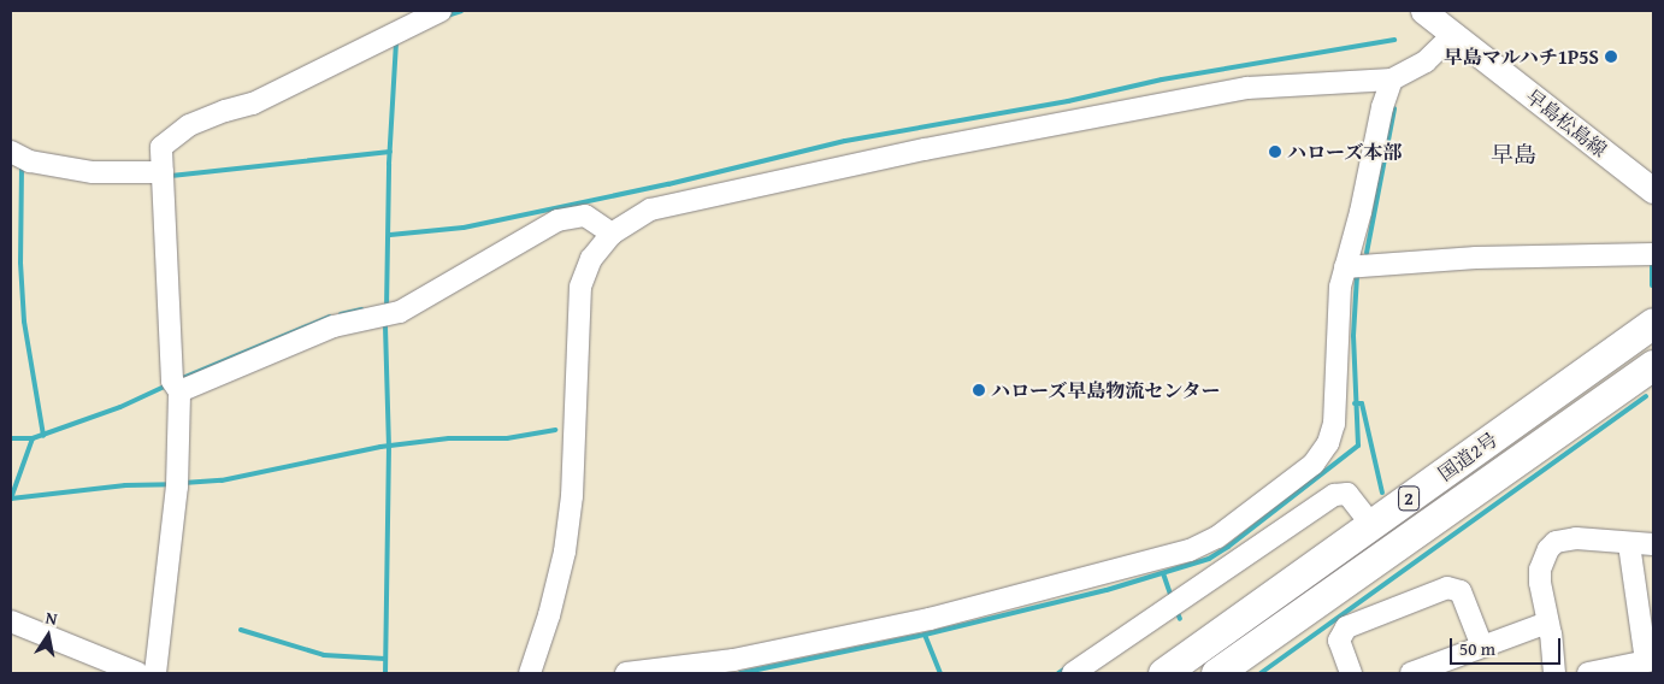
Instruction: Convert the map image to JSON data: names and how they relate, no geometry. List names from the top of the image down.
{
  "streets": {
    "highway": ["国道2号", "2"],
    "main road": ["早島松島線"]
  },
  "districts": ["早島"],
  "places": ["早島マルハチ1P5S", "ハローズ本部", "ハローズ早島物流センター"],
  "scale_bar": "50 m",
  "north": "top"
}
